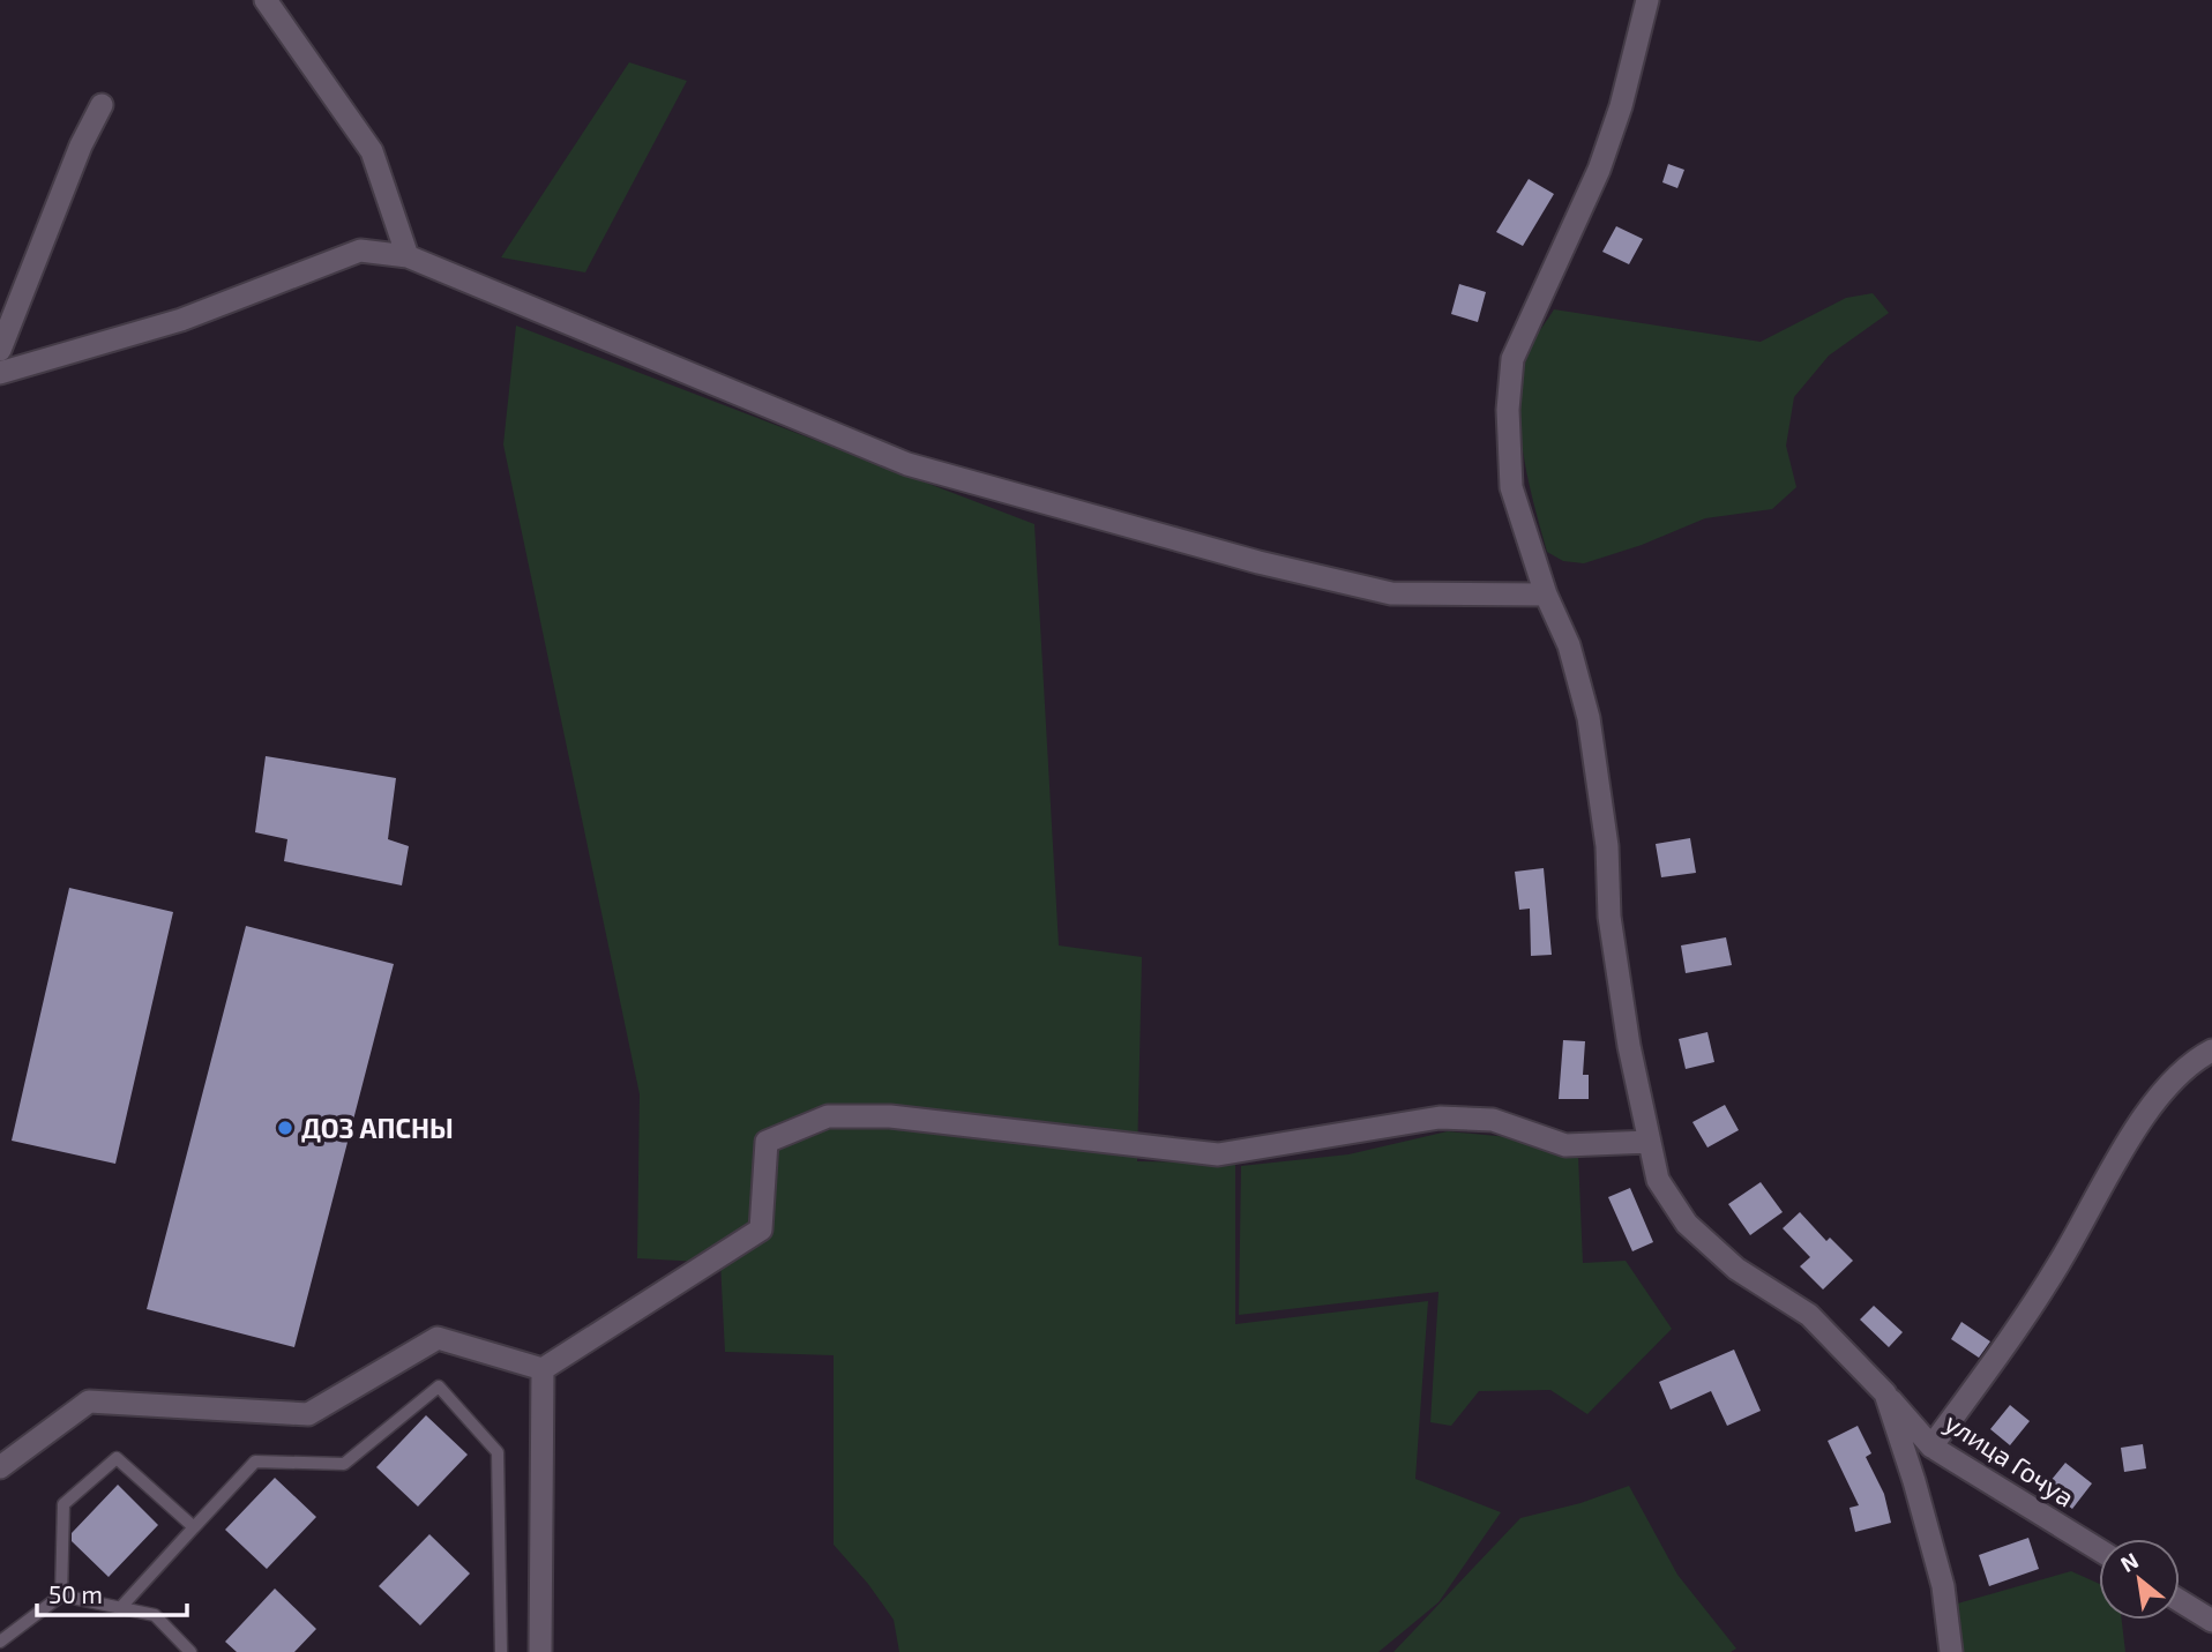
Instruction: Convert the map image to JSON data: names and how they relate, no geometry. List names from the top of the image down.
{
  "streets": {
    "street": ["улица Гочуа"]
  },
  "places": ["ДОЗ АПСНЫ"],
  "scale_bar": "50 m",
  "north": "top left"
}
